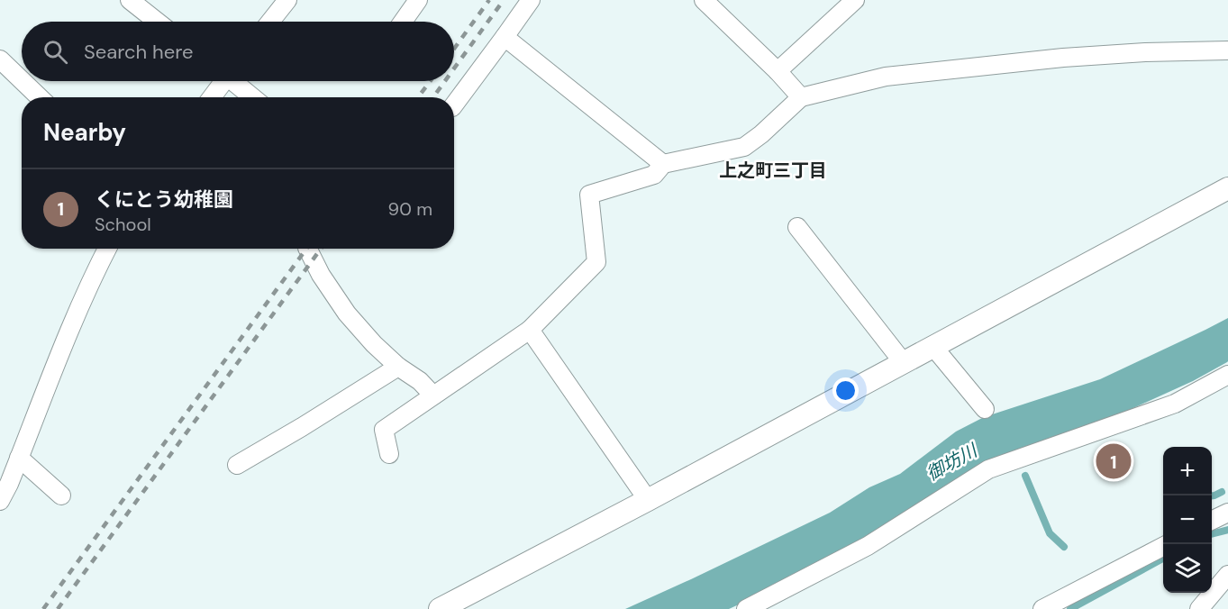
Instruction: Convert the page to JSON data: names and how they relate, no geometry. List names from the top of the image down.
{
  "districts": ["上之町三丁目"],
  "water": ["御坊川"],
  "page": {
    "search": "Search here",
    "heading": "Nearby",
    "list": [
      {
        "mark": "1",
        "name": "くにとう幼稚園",
        "note": "School",
        "value": "90 m"
      }
    ],
    "pins": "1",
    "map_buttons": ["+", "−"]
  }
}
